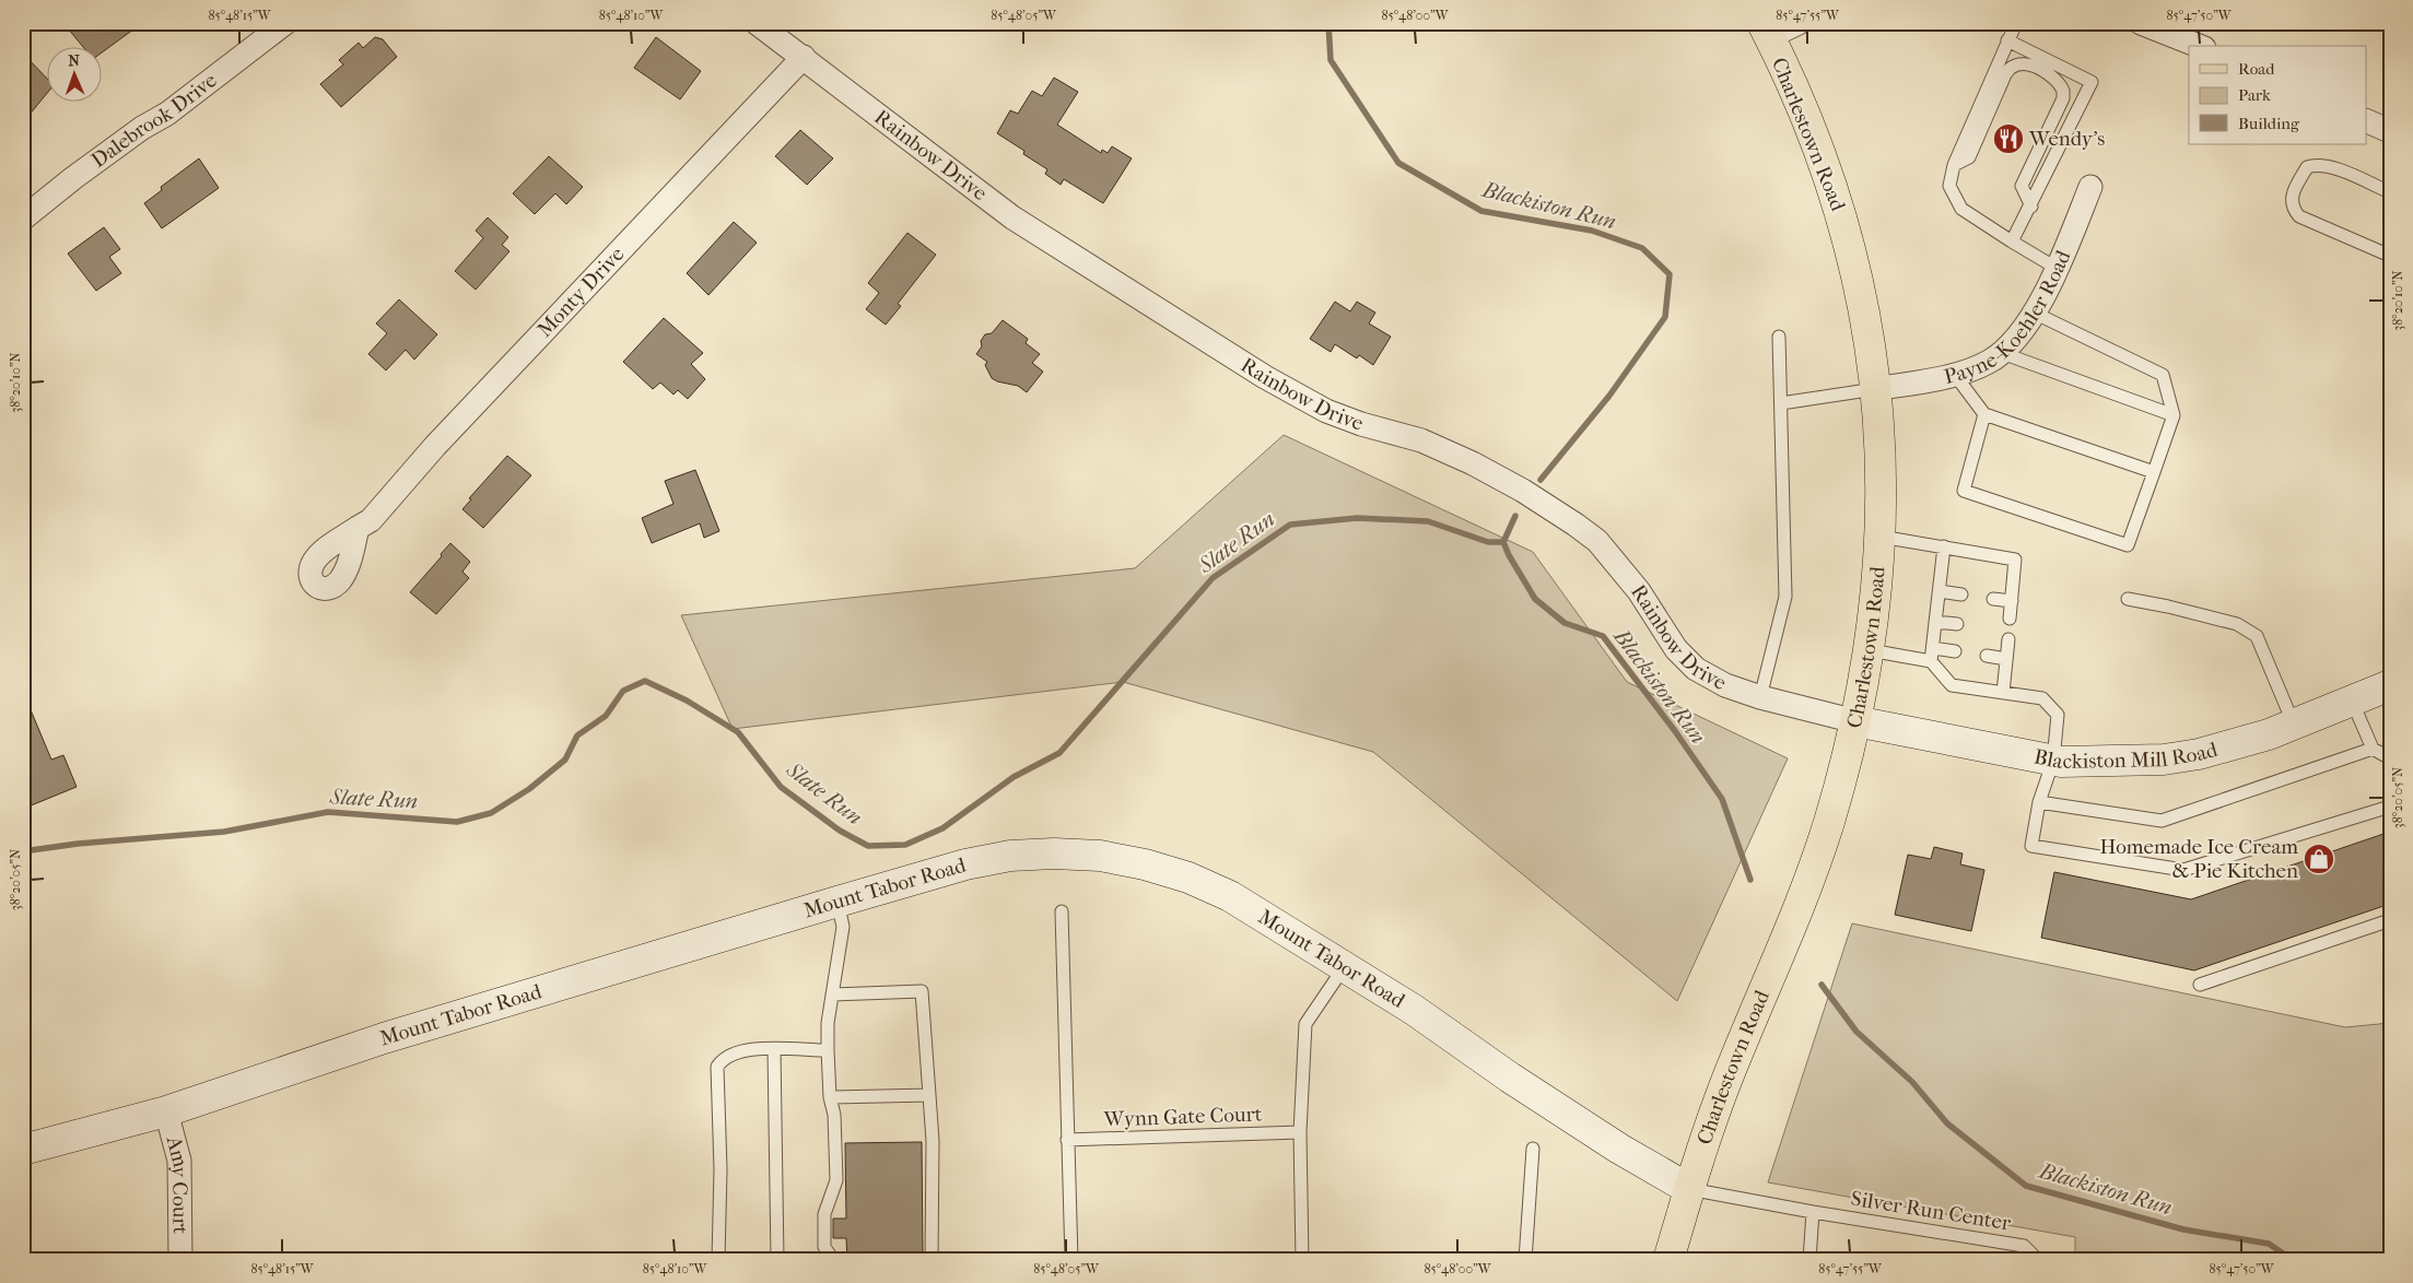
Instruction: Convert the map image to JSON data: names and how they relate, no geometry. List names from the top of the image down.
{
  "streets": {
    "main road": ["Charlestown Road"],
    "street": [
      "Dalebrook Drive",
      "Rainbow Drive",
      "Monty Drive",
      "Payne-Koehler Road",
      "Blackiston Mill Road",
      "Mount Tabor Road",
      "Amy Court"
    ],
    "lane": ["Wynn Gate Court", "Silver Run Center"]
  },
  "crossings": [
    ["Charlestown Road", "Rainbow Drive"],
    ["Charlestown Road", "Payne-Koehler Road"],
    ["Charlestown Road", "Blackiston Mill Road"],
    ["Charlestown Road", "Mount Tabor Road"],
    ["Charlestown Road", "Silver Run Center"],
    ["Rainbow Drive", "Monty Drive"],
    ["Rainbow Drive", "Blackiston Mill Road"],
    ["Mount Tabor Road", "Amy Court"],
    ["Mount Tabor Road", "Silver Run Center"]
  ],
  "water": ["Blackiston Run", "Slate Run"],
  "places": {
    "restaurant": ["Wendy's"],
    "shop": ["Homemade Ice Cream & Pie Kitchen"]
  },
  "legend": ["Road", "Park", "Building"],
  "north": "top",
  "coordinates": [
    "85°48'15\"W",
    "85°48'10\"W",
    "85°48'05\"W",
    "85°48'00\"W",
    "85°47'55\"W",
    "85°47'50\"W",
    "38°20'10\"N",
    "38°20'05\"N"
  ]
}
